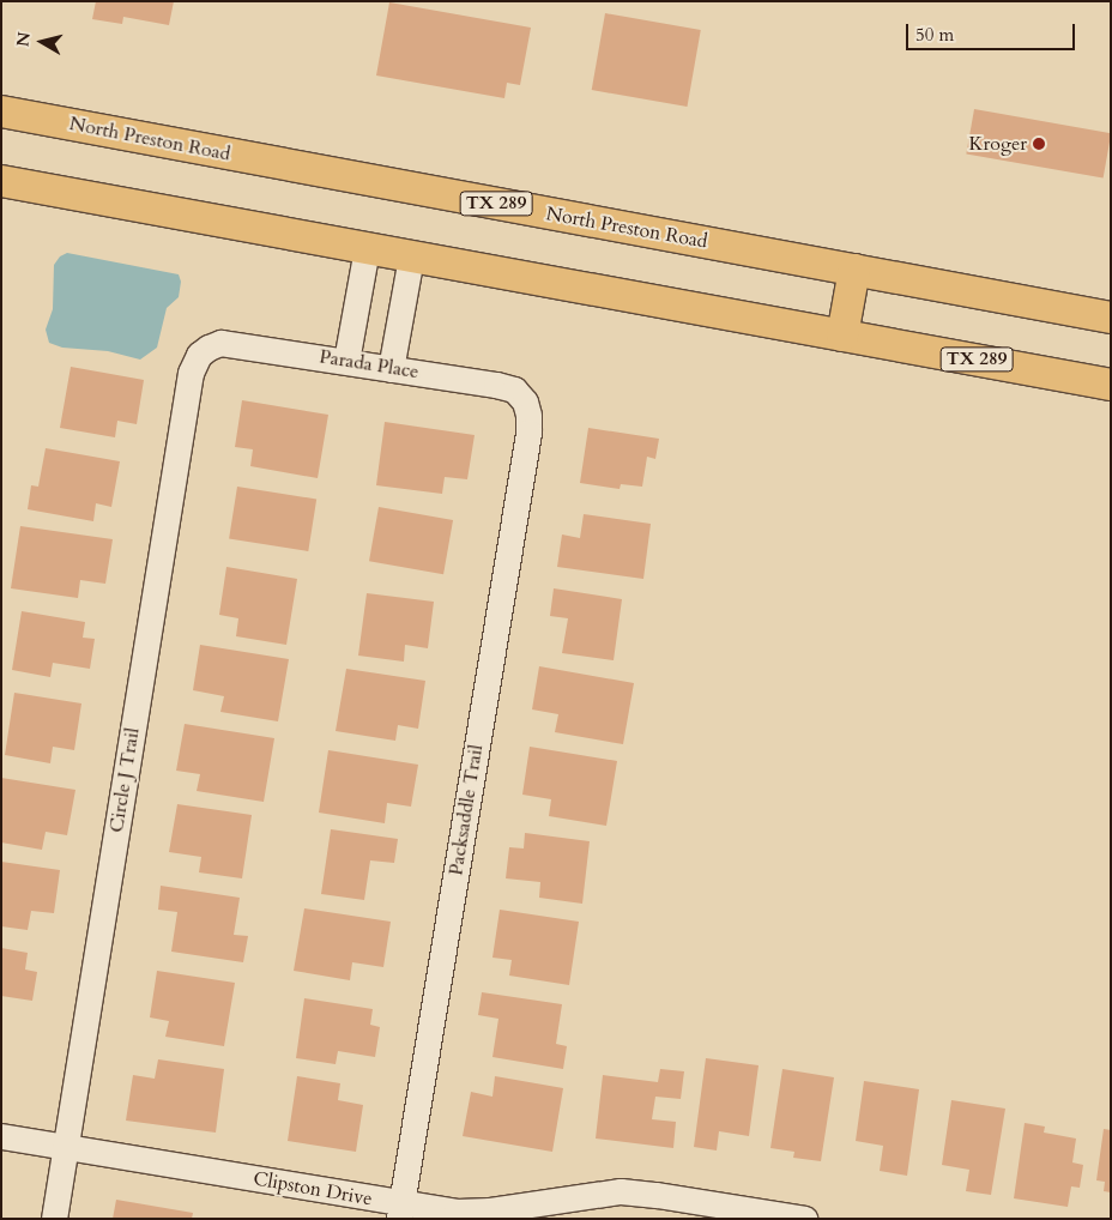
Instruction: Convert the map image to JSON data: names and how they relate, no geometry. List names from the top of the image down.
{
  "streets": {
    "main road": ["North Preston Road", "TX 289"],
    "street": [
      "Parada Place",
      "Circle J Trail",
      "Packsaddle Trail",
      "Clipston Drive"
    ]
  },
  "crossings": [
    ["Parada Place", "Circle J Trail"],
    ["Parada Place", "Packsaddle Trail"],
    ["Circle J Trail", "Clipston Drive"],
    ["Packsaddle Trail", "Clipston Drive"]
  ],
  "places": ["Kroger"],
  "scale_bar": "50 m",
  "north": "left"
}
